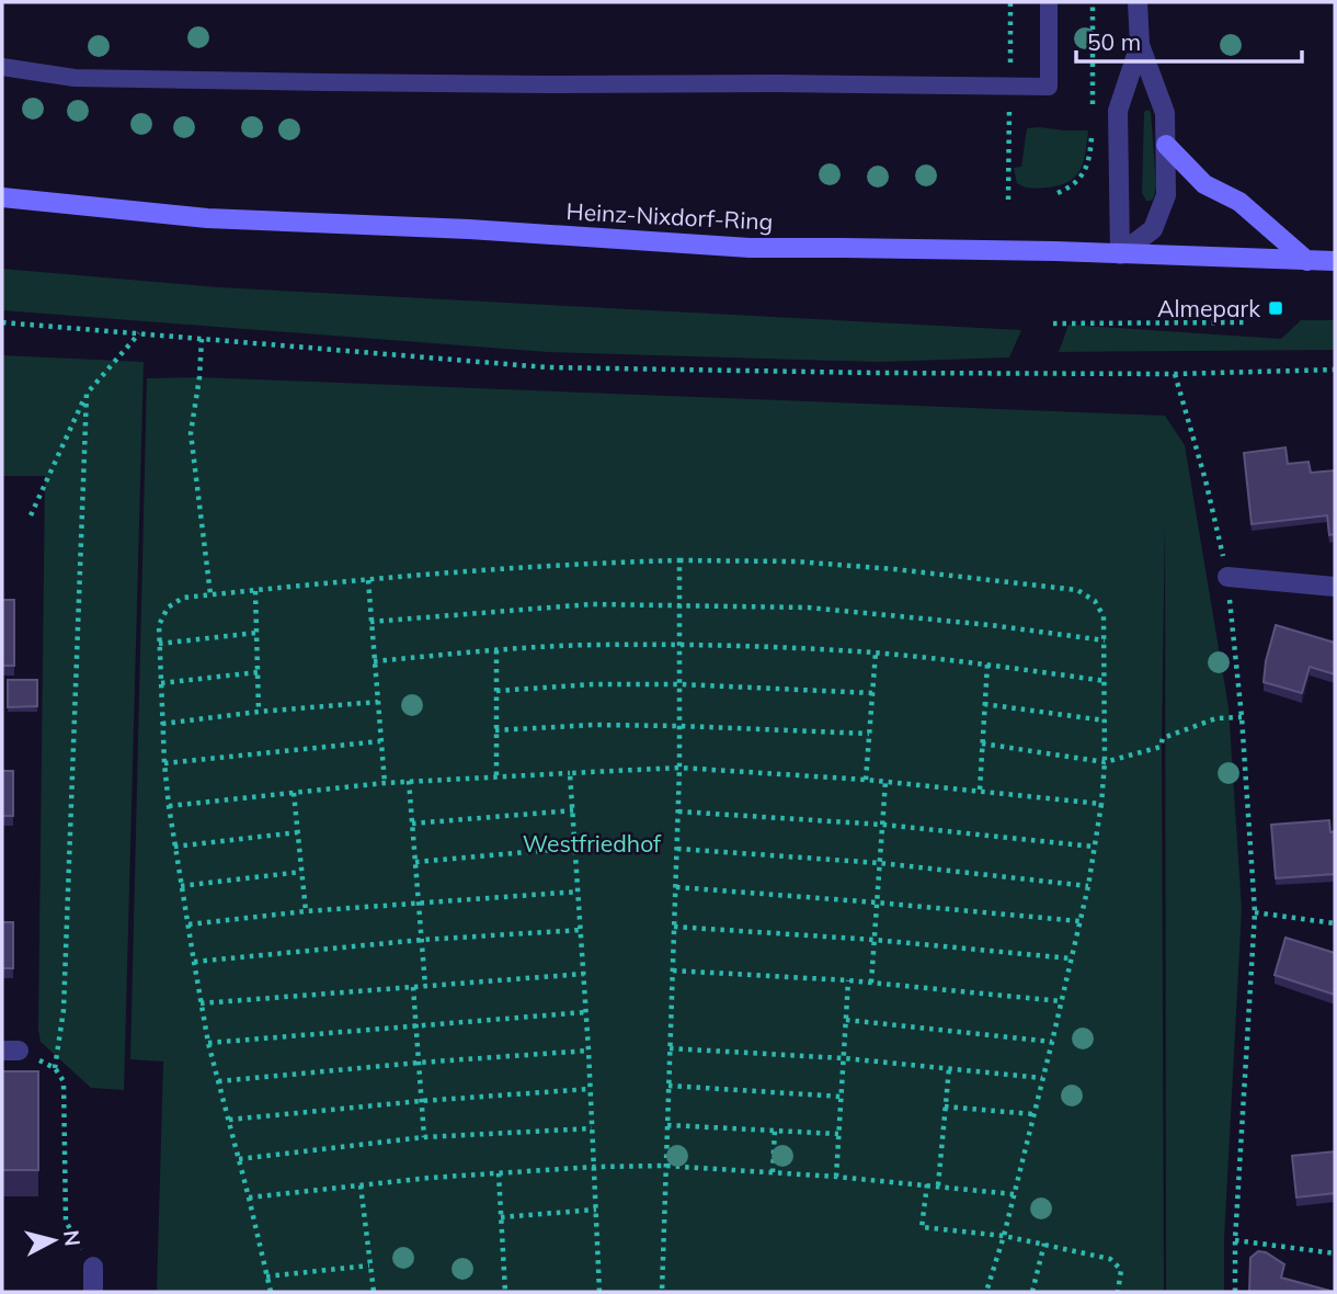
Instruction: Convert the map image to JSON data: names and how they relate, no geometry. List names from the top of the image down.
{
  "streets": {
    "main road": ["Heinz-Nixdorf-Ring"]
  },
  "parks": ["Westfriedhof"],
  "places": {
    "transit": ["Almepark"]
  },
  "scale_bar": "50 m",
  "north": "right"
}
